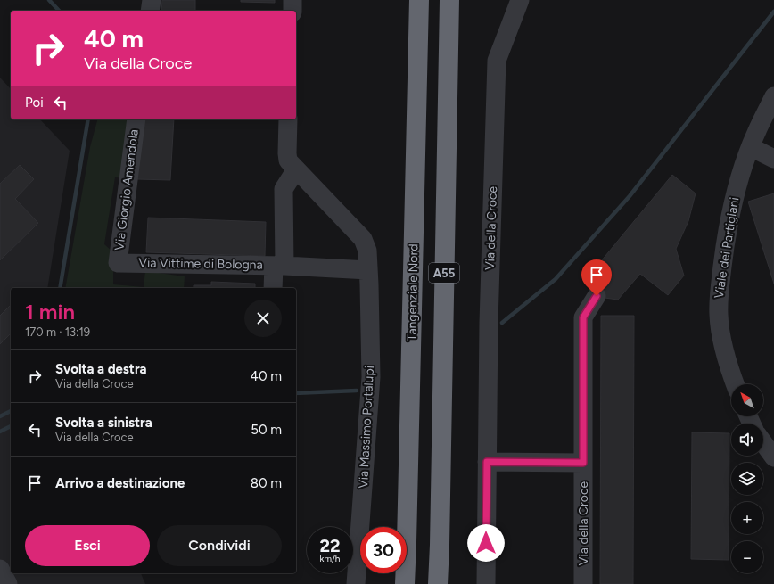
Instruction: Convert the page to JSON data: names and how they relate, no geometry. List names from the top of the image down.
{
  "streets": {
    "highway": ["A55", "Tangenziale Nord"],
    "street": [
      "Via Giorgio Amendola",
      "Via della Croce",
      "Viale dei Partigiani",
      "Via Vittime di Bologna",
      "Via Massimo Portalupi"
    ]
  },
  "crossings": [
    ["Via Giorgio Amendola", "Via Vittime di Bologna"]
  ],
  "north": "top left",
  "page": {
    "turn": ["40 m", "Via della Croce"],
    "then": "Poi",
    "heading": ["1 min", "170 m · 13:19"],
    "list": [
      {
        "name": "Svolta a destra",
        "note": "Via della Croce",
        "value": "40 m"
      },
      {
        "name": "Svolta a sinistra",
        "note": "Via della Croce",
        "value": "50 m"
      },
      {
        "name": "Arrivo a destinazione",
        "value": "80 m"
      }
    ],
    "map_buttons": ["+", "−"],
    "buttons": ["Esci", "Condividi"],
    "speed": "22 km/h",
    "limit": "30"
  }
}
